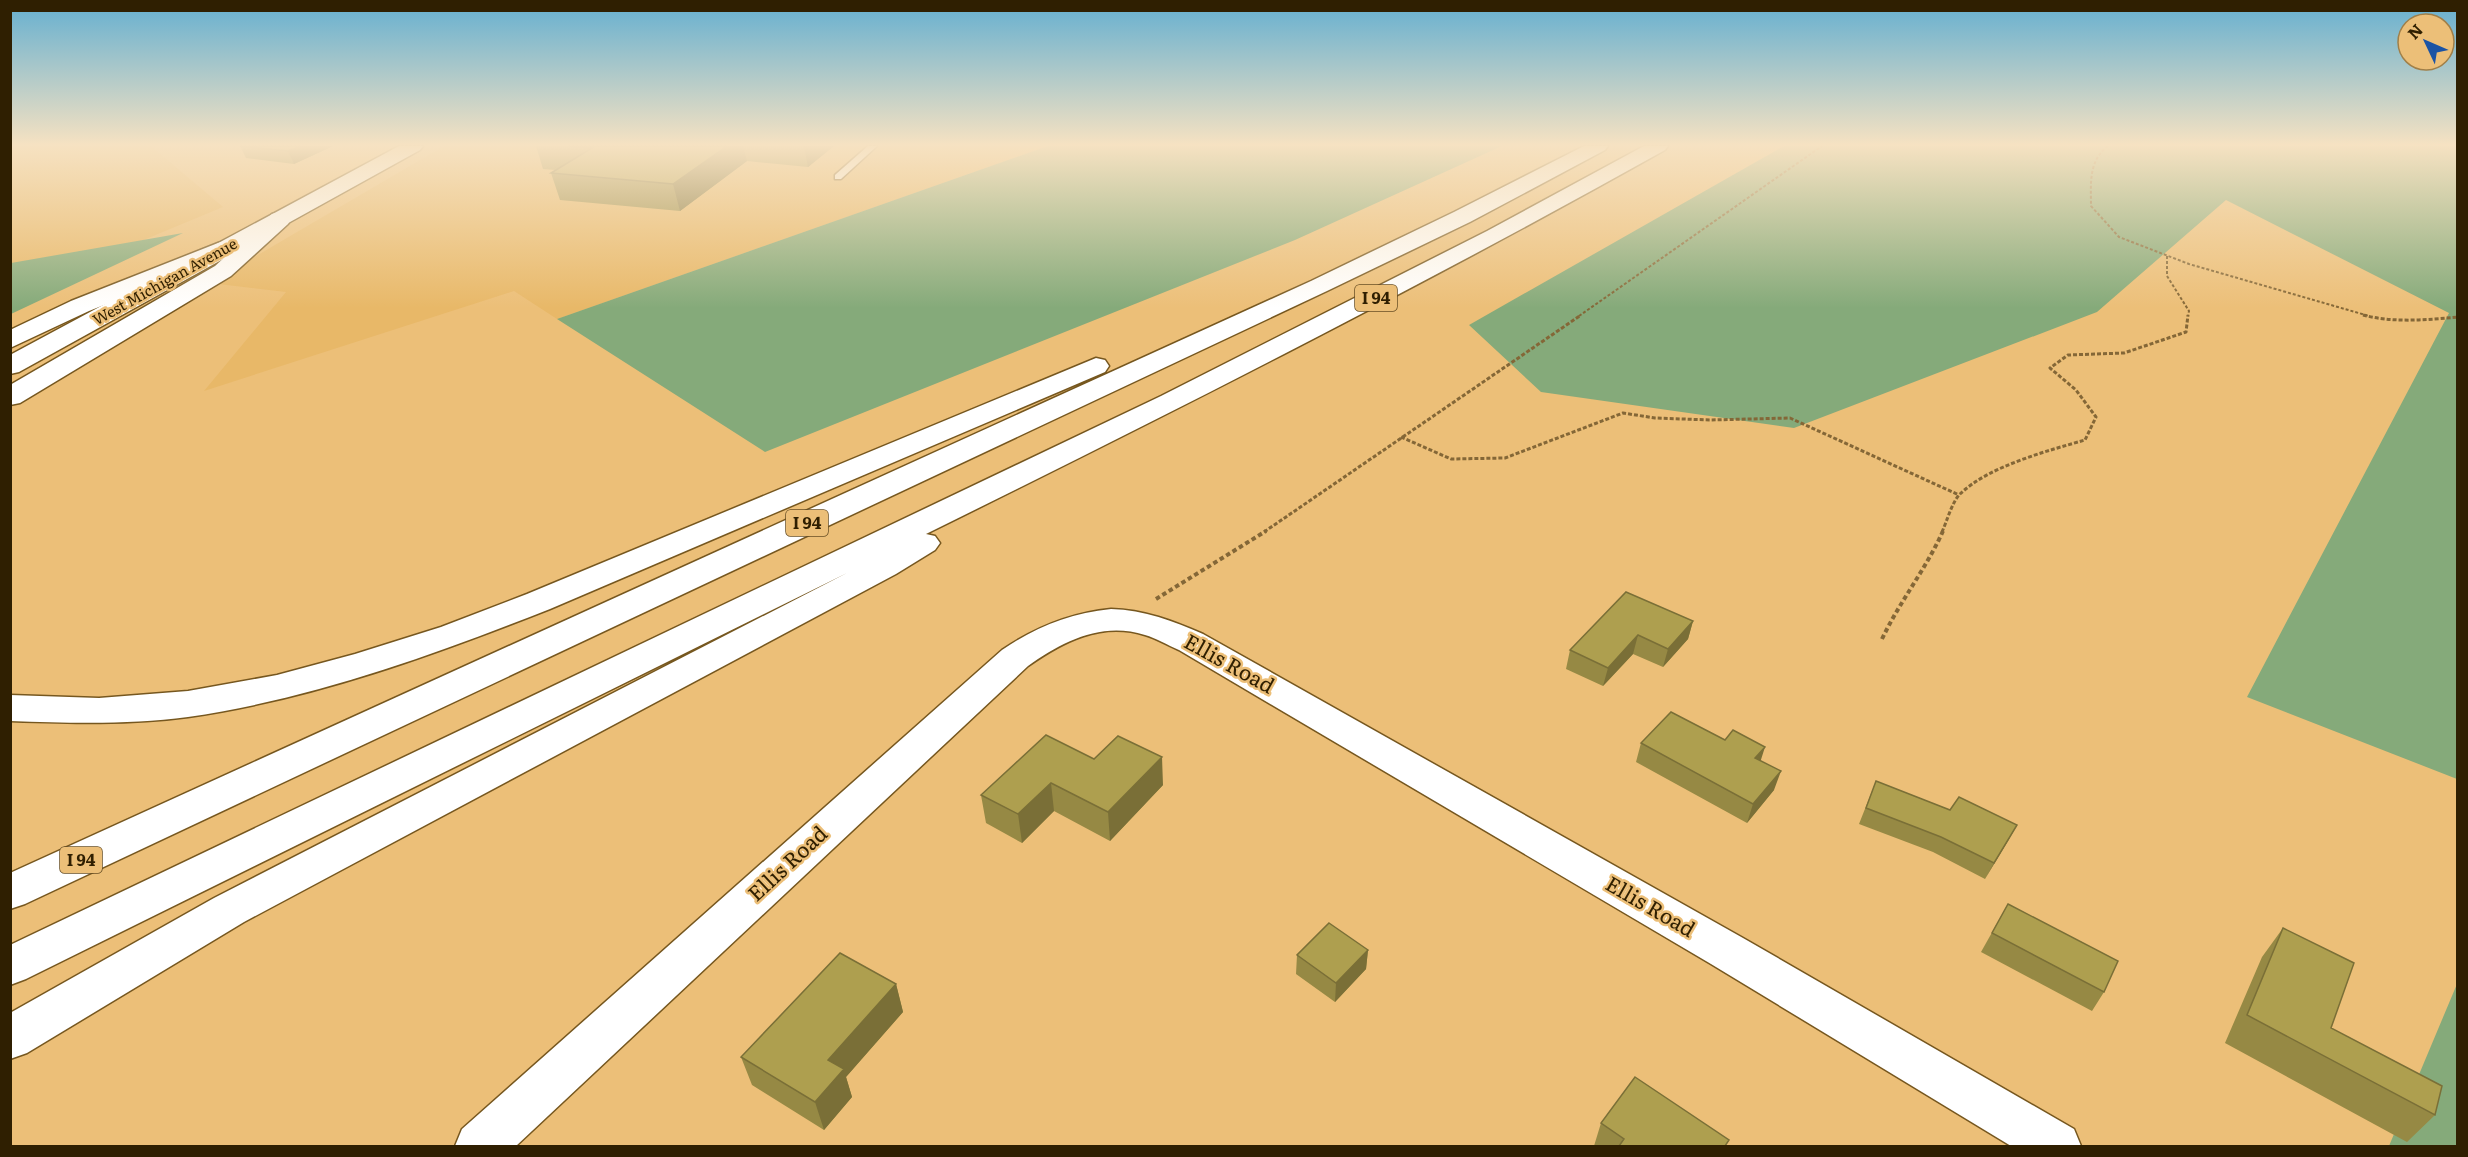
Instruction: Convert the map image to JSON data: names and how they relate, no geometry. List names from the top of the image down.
{
  "streets": {
    "main road": ["West Michigan Avenue", "I 94", "Ellis Road"]
  },
  "north": "top left"
}
